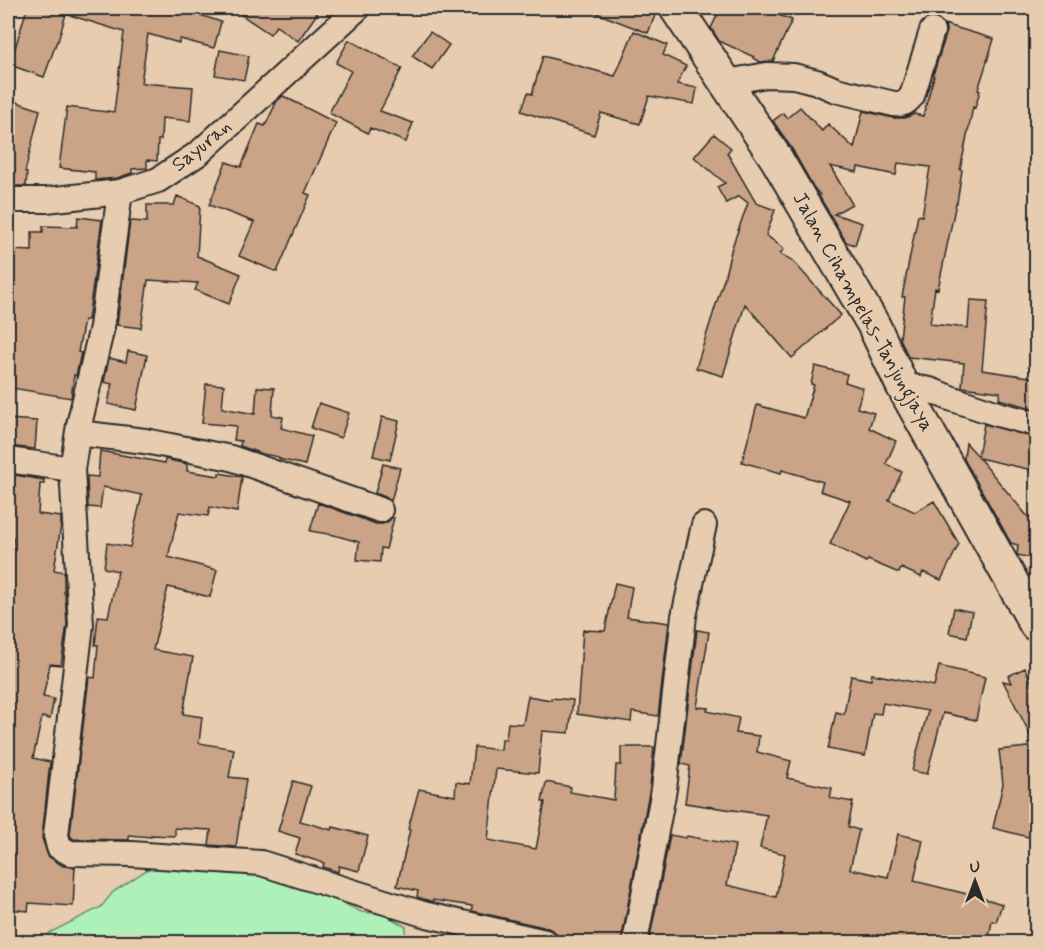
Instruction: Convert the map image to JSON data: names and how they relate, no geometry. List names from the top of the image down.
{
  "streets": {
    "main road": ["Jalan Cihampelas-Tanjungjaya"],
    "street": ["Sayuran"]
  },
  "north": "top"
}
